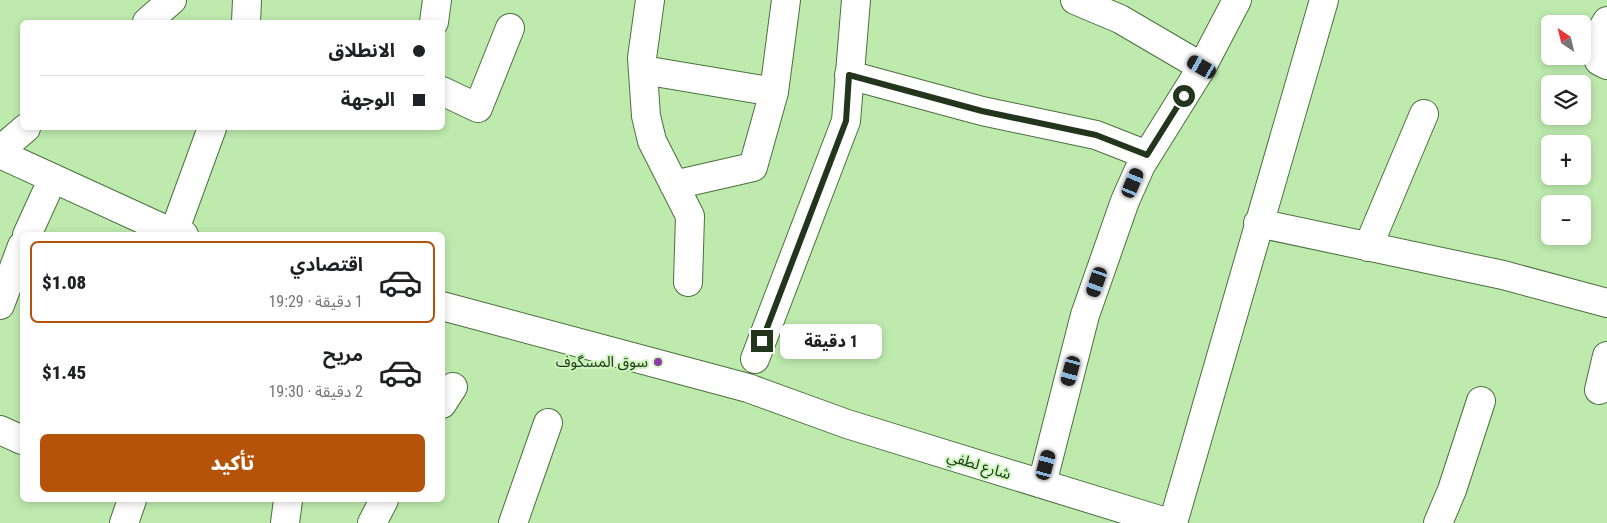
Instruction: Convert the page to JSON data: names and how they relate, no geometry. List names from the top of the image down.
{
  "streets": {
    "street": ["شارع لطفي"]
  },
  "places": ["سوق المسگوف"],
  "north": "top left",
  "page": {
    "map_buttons": ["+", "−"],
    "banner": ["الانطلاق", "الوجهة"],
    "list": [
      {
        "name": "اقتصادي",
        "note": "1 دقيقة · 19:29",
        "value": "$1.08"
      },
      {
        "name": "مريح",
        "note": "2 دقيقة · 19:30",
        "value": "$1.45"
      }
    ],
    "bubble": "1 دقيقة",
    "buttons": "تأكيد"
  }
}
